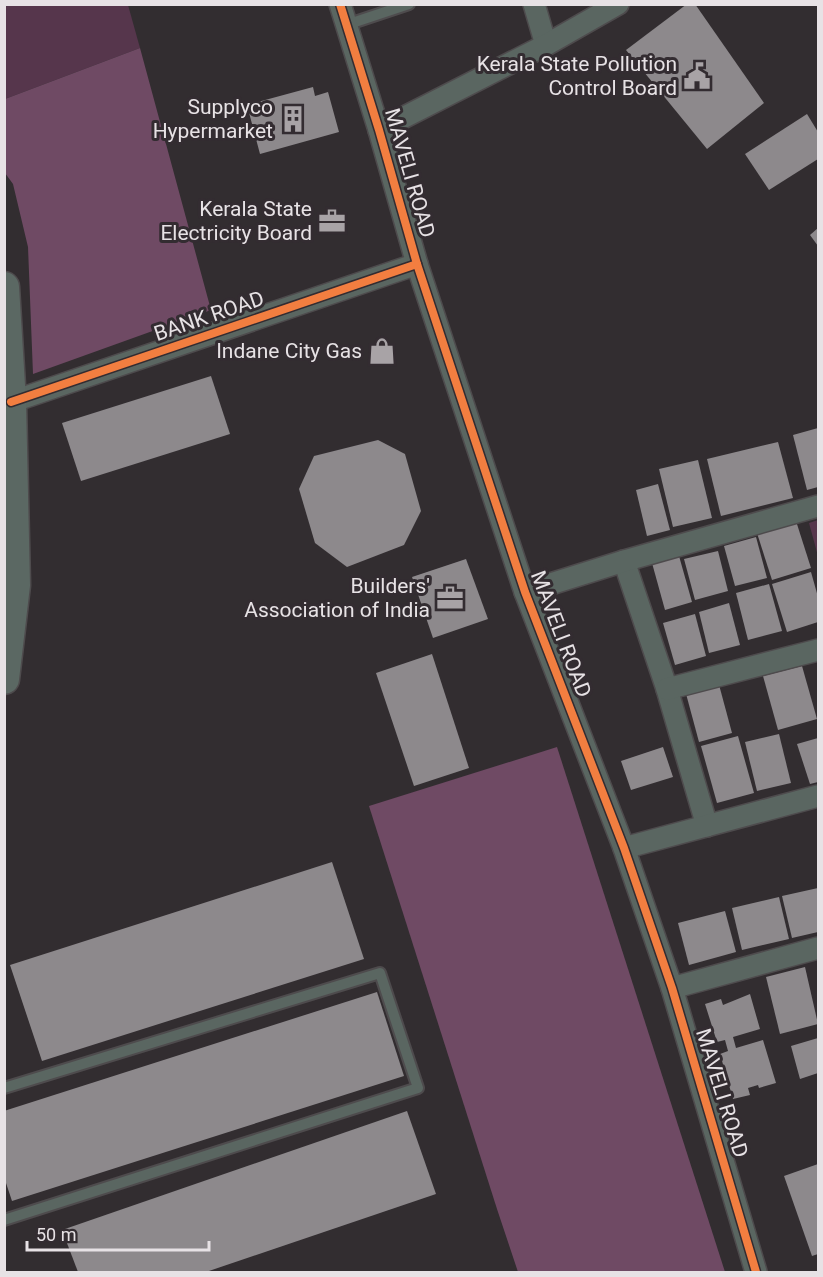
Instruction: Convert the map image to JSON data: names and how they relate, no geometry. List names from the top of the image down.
{
  "streets": {
    "street": ["MAVELI ROAD", "BANK ROAD"]
  },
  "crossings": [
    ["MAVELI ROAD", "BANK ROAD"]
  ],
  "places": {
    "public building": ["Kerala State Pollution Control Board"],
    "building": ["Supplyco Hypermarket"],
    "office": ["Kerala State Electricity Board", "Builders' Association of India"],
    "shop": ["Indane City Gas"]
  },
  "scale_bar": "50 m"
}
